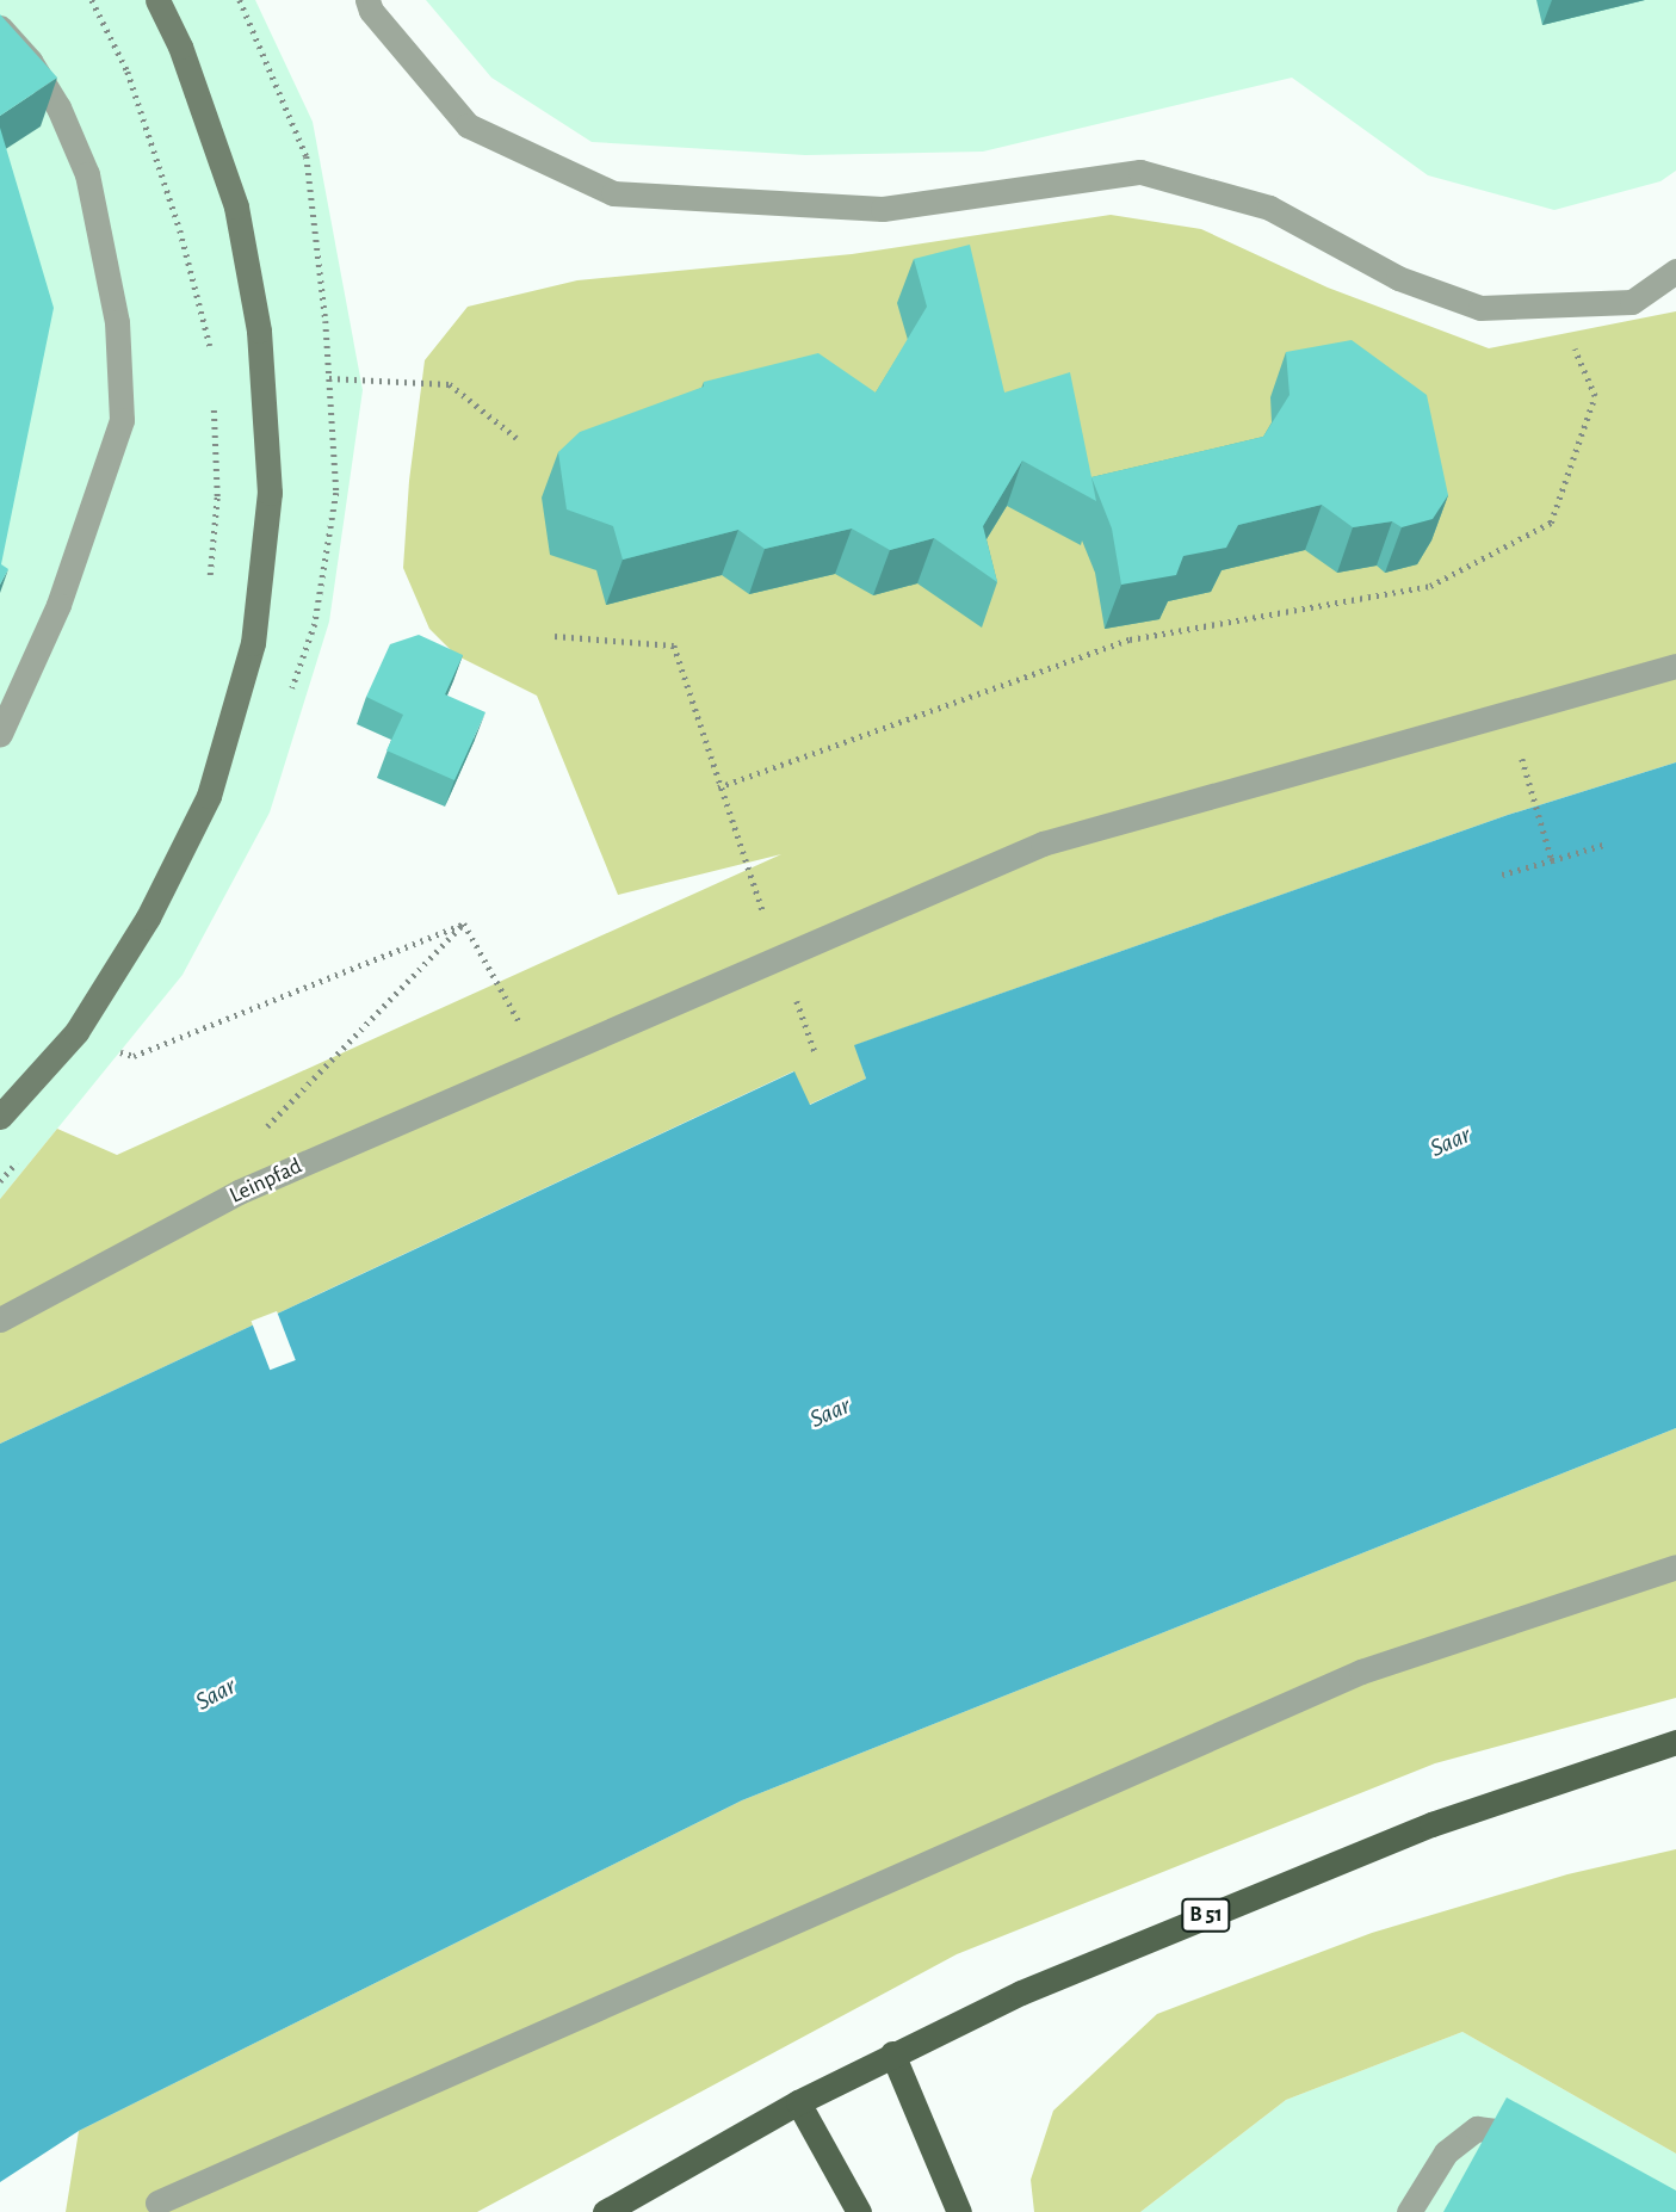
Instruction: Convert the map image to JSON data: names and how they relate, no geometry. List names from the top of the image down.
{
  "streets": {
    "main road": ["B 51"],
    "lane": ["Leinpfad"]
  },
  "water": ["Saar"]
}
